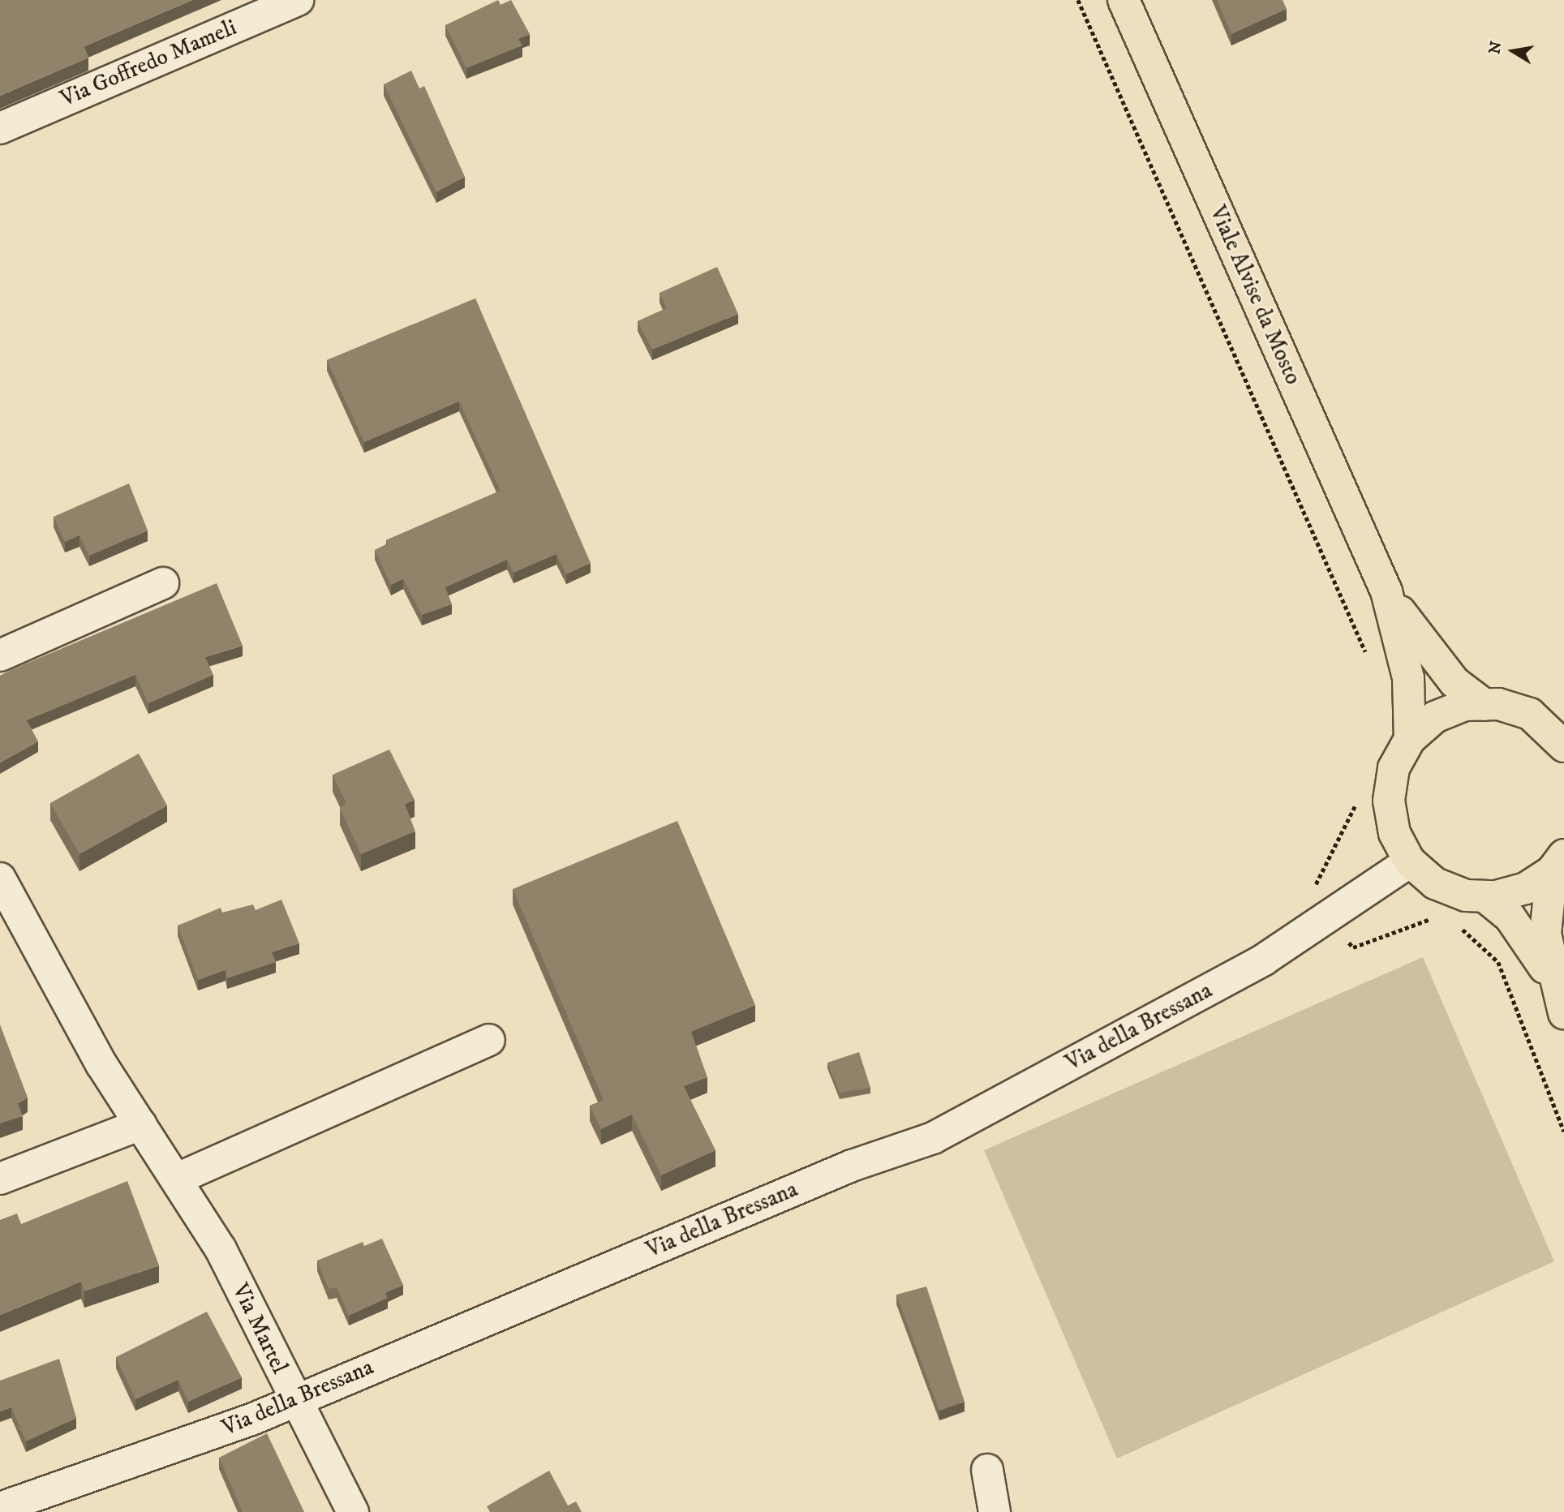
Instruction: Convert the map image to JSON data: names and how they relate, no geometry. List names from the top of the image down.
{
  "streets": {
    "main road": ["Viale Alvise da Mosto"],
    "street": ["Via Goffredo Mameli", "Via della Bressana", "Via Martel"]
  },
  "crossings": [
    ["Via della Bressana", "Via Martel"]
  ],
  "north": "left"
}
